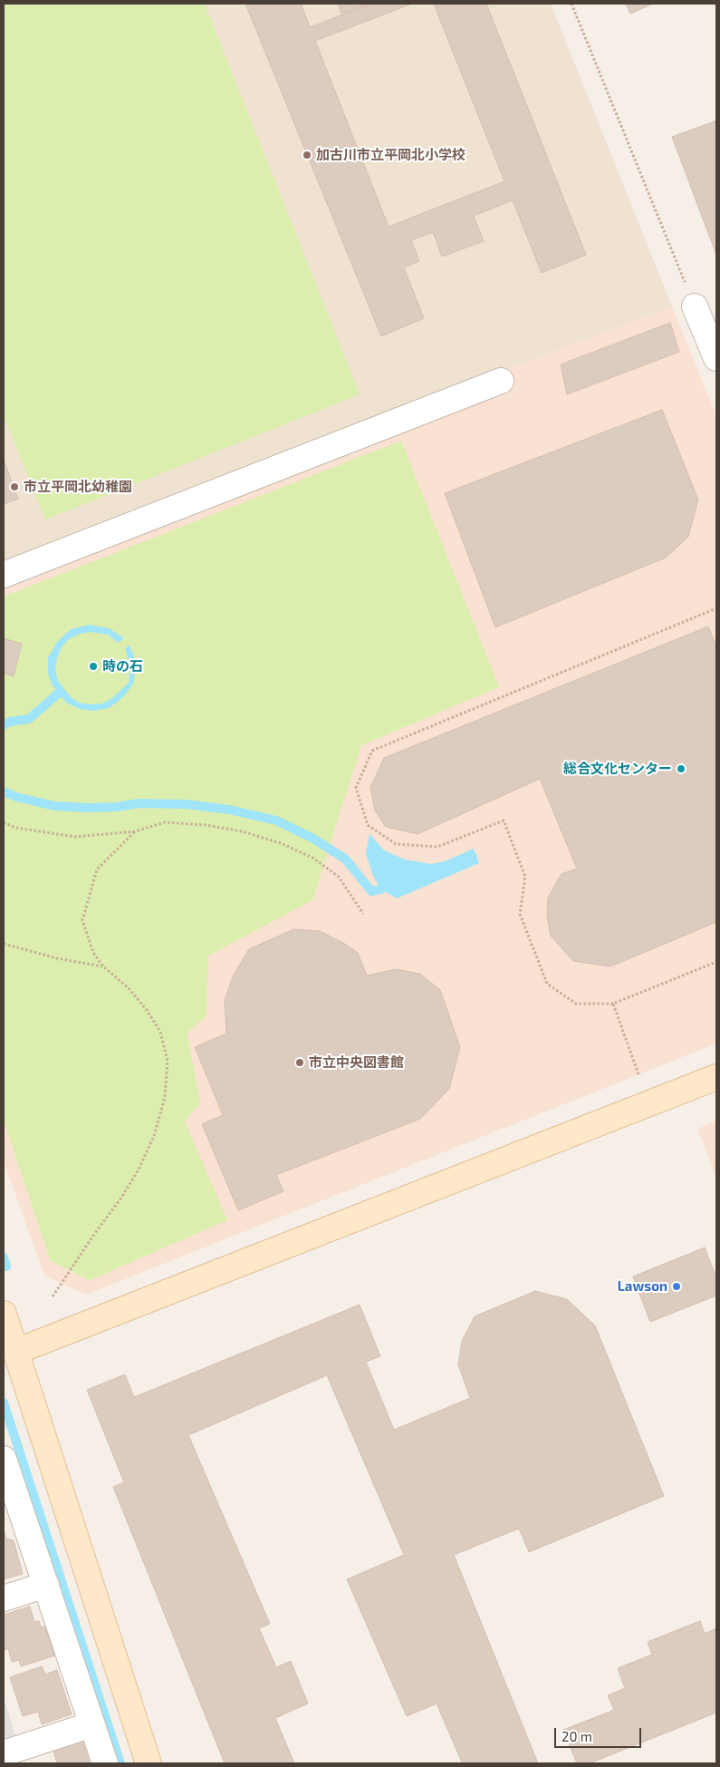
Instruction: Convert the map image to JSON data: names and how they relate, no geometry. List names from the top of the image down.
{
  "places": [
    "加古川市立平岡北小学校",
    "市立平岡北幼稚園",
    "時の石",
    "総合文化センター",
    "市立中央図書館",
    "Lawson"
  ],
  "scale_bar": "20 m"
}
